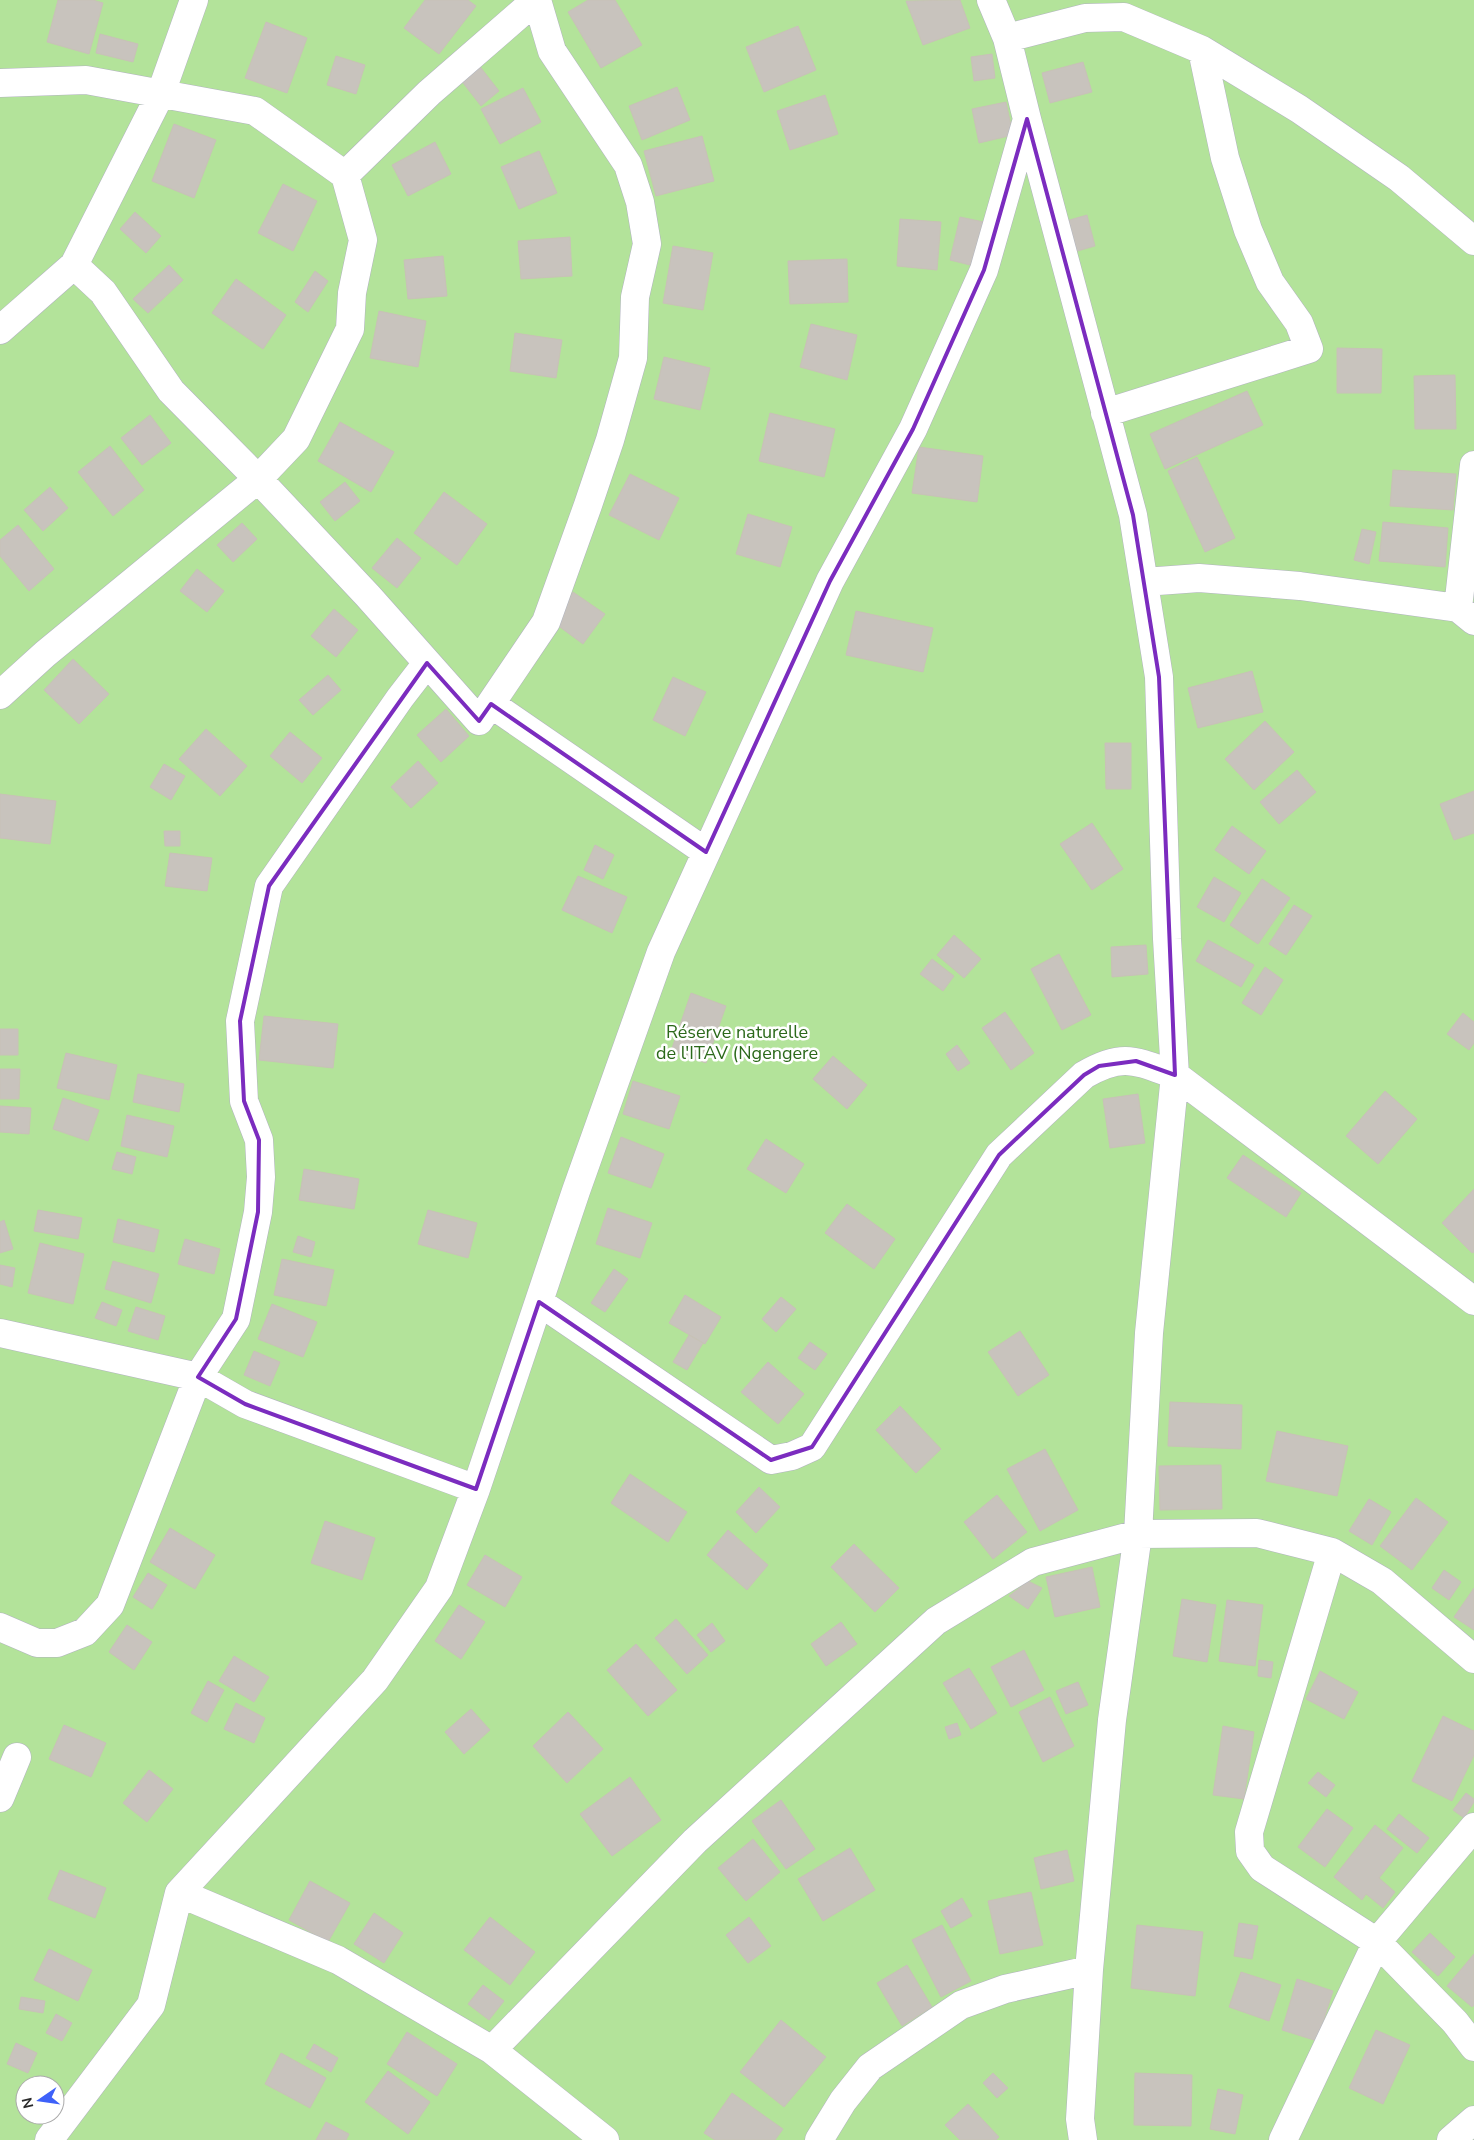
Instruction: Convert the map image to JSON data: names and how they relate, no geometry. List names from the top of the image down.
{
  "parks": ["Réserve naturelle de l'ITAV (Ngengere"],
  "north": "left"
}
